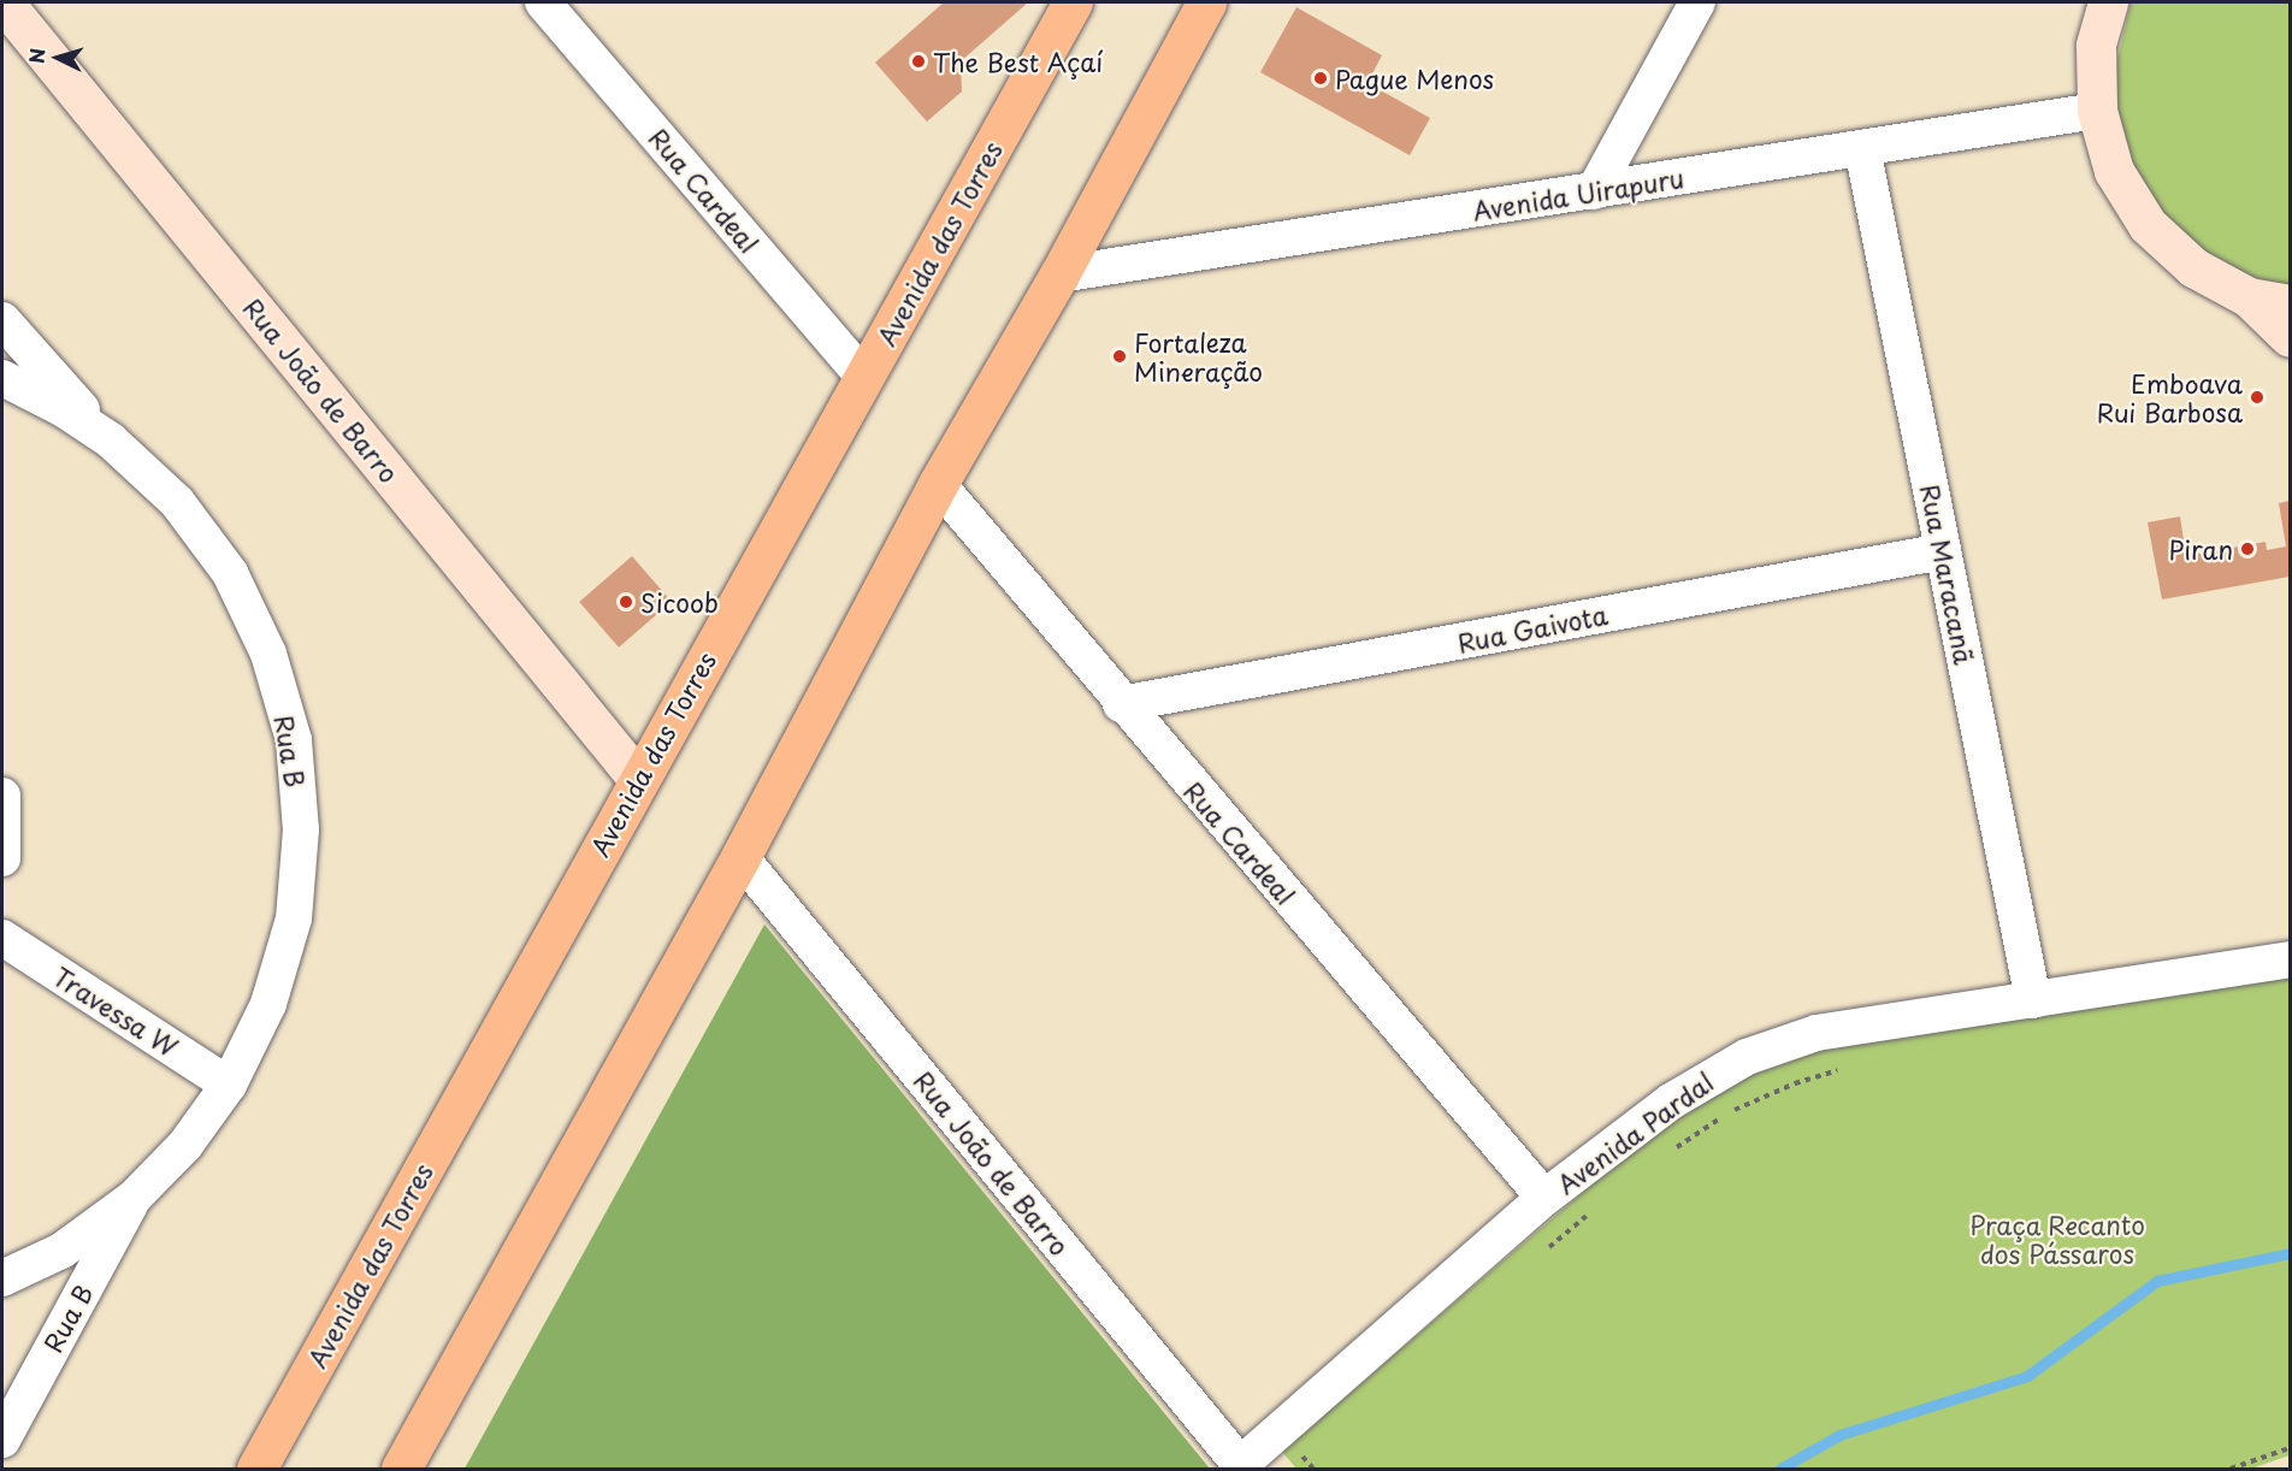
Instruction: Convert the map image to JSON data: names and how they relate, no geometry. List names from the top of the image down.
{
  "streets": {
    "main road": ["Avenida das Torres"],
    "street": [
      "Rua Cardeal",
      "Avenida Uirapuru",
      "Rua João de Barro",
      "Rua Maracanã",
      "Rua Gaivota",
      "Rua B",
      "Travessa W",
      "Avenida Pardal"
    ]
  },
  "crossings": [
    ["Rua Cardeal", "Avenida das Torres"],
    ["Rua Cardeal", "Rua Gaivota"],
    ["Rua Cardeal", "Avenida Pardal"],
    ["Avenida Uirapuru", "Rua Maracanã"],
    ["Avenida das Torres", "Rua João de Barro"],
    ["Rua João de Barro", "Avenida Pardal"],
    ["Rua Maracanã", "Rua Gaivota"],
    ["Rua Maracanã", "Avenida Pardal"],
    ["Rua B", "Travessa W"]
  ],
  "parks": ["Praça Recanto dos Pássaros"],
  "places": [
    "The Best Açaí",
    "Pague Menos",
    "Fortaleza Mineração",
    "Emboava Rui Barbosa",
    "Piran",
    "Sicoob"
  ],
  "north": "left"
}
